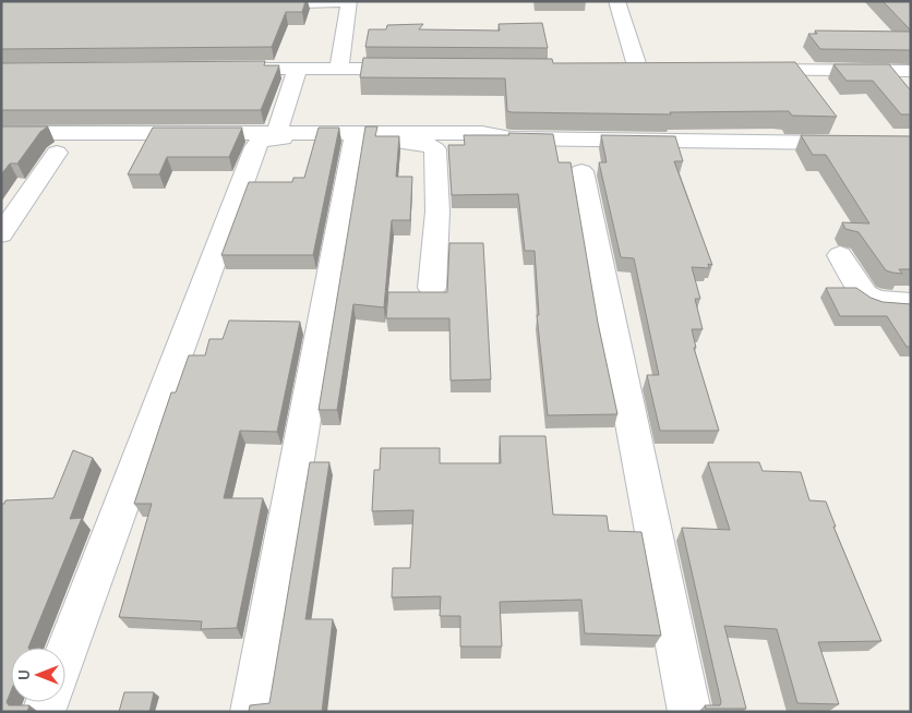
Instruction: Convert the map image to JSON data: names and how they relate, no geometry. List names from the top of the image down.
{
  "north": "left"
}
